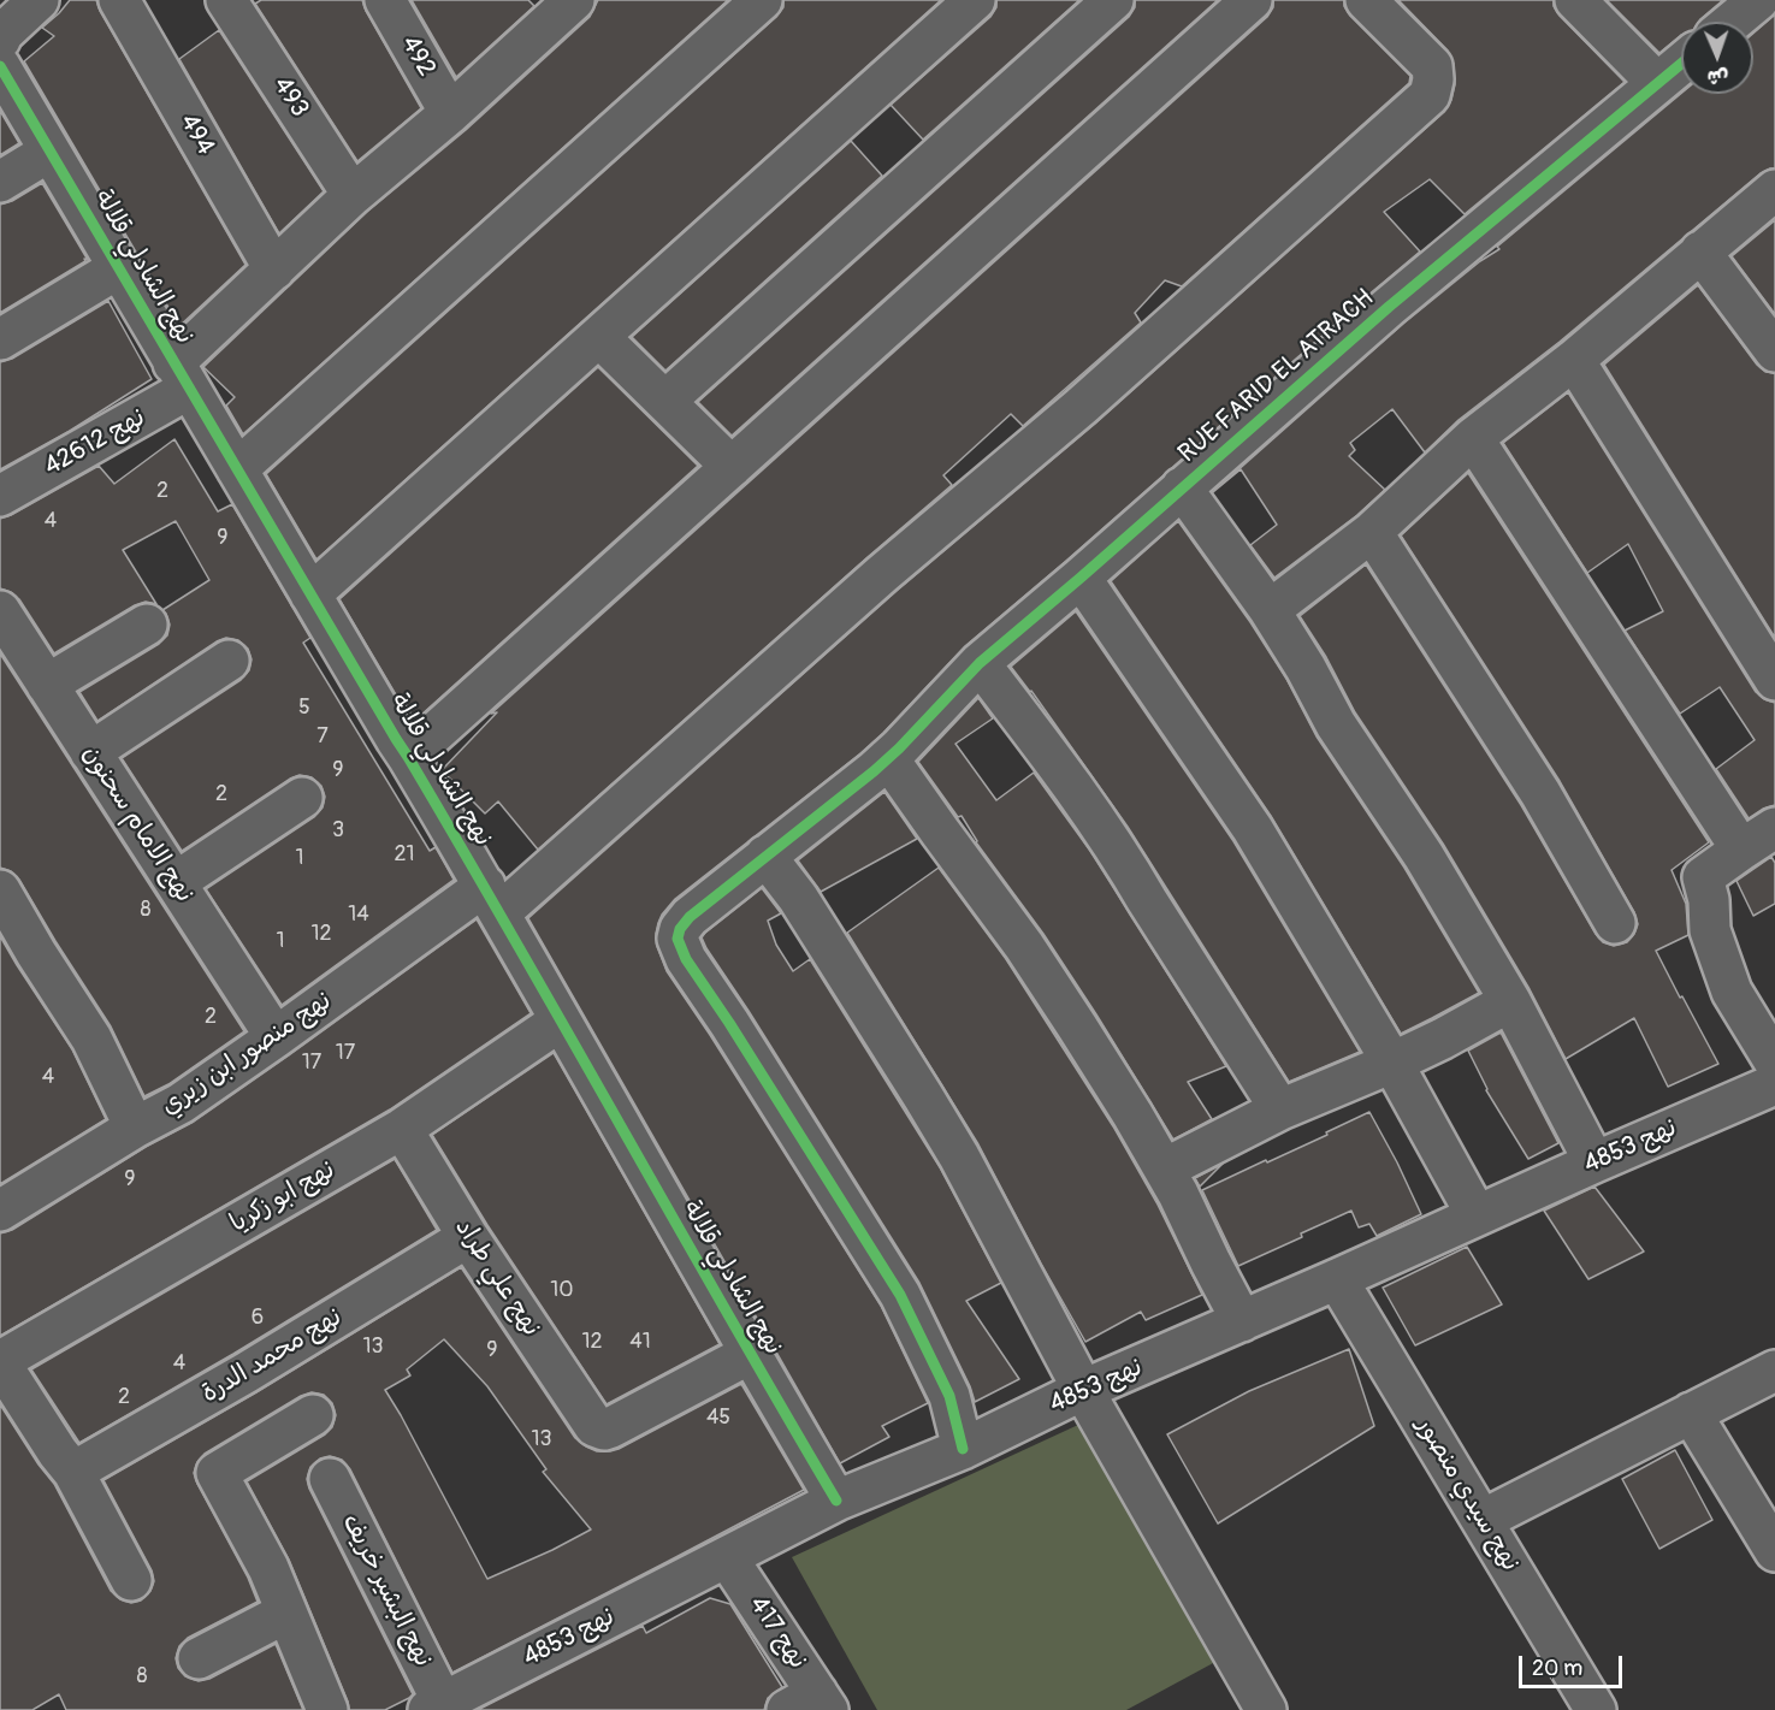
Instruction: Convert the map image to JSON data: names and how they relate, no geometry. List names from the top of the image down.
{
  "streets": {
    "street": [
      "492",
      "493",
      "494",
      "نهج الشادلي قلالة",
      "RUE FARID EL ATRACH",
      "نهج 42612",
      "نهج الامام سحنون",
      "نهج منصور ابن زيري",
      "نهج 4853",
      "نهج ابو زكريا",
      "نهج علي طراد",
      "نهج محمد الدرة",
      "نهج سيدي منصور",
      "نهج البشير خريف",
      "نهج 417"
    ]
  },
  "crossings": [
    ["492", "نهج 42612"],
    ["493", "نهج 42612"],
    ["494", "نهج 42612"],
    ["نهج الشادلي قلالة", "نهج 42612"],
    ["نهج الشادلي قلالة", "نهج منصور ابن زيري"],
    ["نهج الشادلي قلالة", "نهج 4853"],
    ["نهج الشادلي قلالة", "نهج ابو زكريا"],
    ["نهج الشادلي قلالة", "نهج علي طراد"],
    ["RUE FARID EL ATRACH", "نهج 4853"],
    ["نهج الامام سحنون", "نهج منصور ابن زيري"],
    ["نهج 4853", "نهج سيدي منصور"],
    ["نهج 4853", "نهج البشير خريف"],
    ["نهج 4853", "نهج 417"],
    ["نهج ابو زكريا", "نهج علي طراد"],
    ["نهج ابو زكريا", "نهج محمد الدرة"],
    ["نهج علي طراد", "نهج محمد الدرة"]
  ],
  "house_numbers": [
    "2",
    "4",
    "9",
    "5",
    "7",
    "9",
    "2",
    "3",
    "21",
    "1",
    "8",
    "14",
    "12",
    "1",
    "2",
    "17",
    "17",
    "4",
    "9",
    "10",
    "6",
    "12",
    "41",
    "13",
    "9",
    "4",
    "2",
    "45",
    "13",
    "8"
  ],
  "scale_bar": "20 m",
  "north": "bottom"
}
